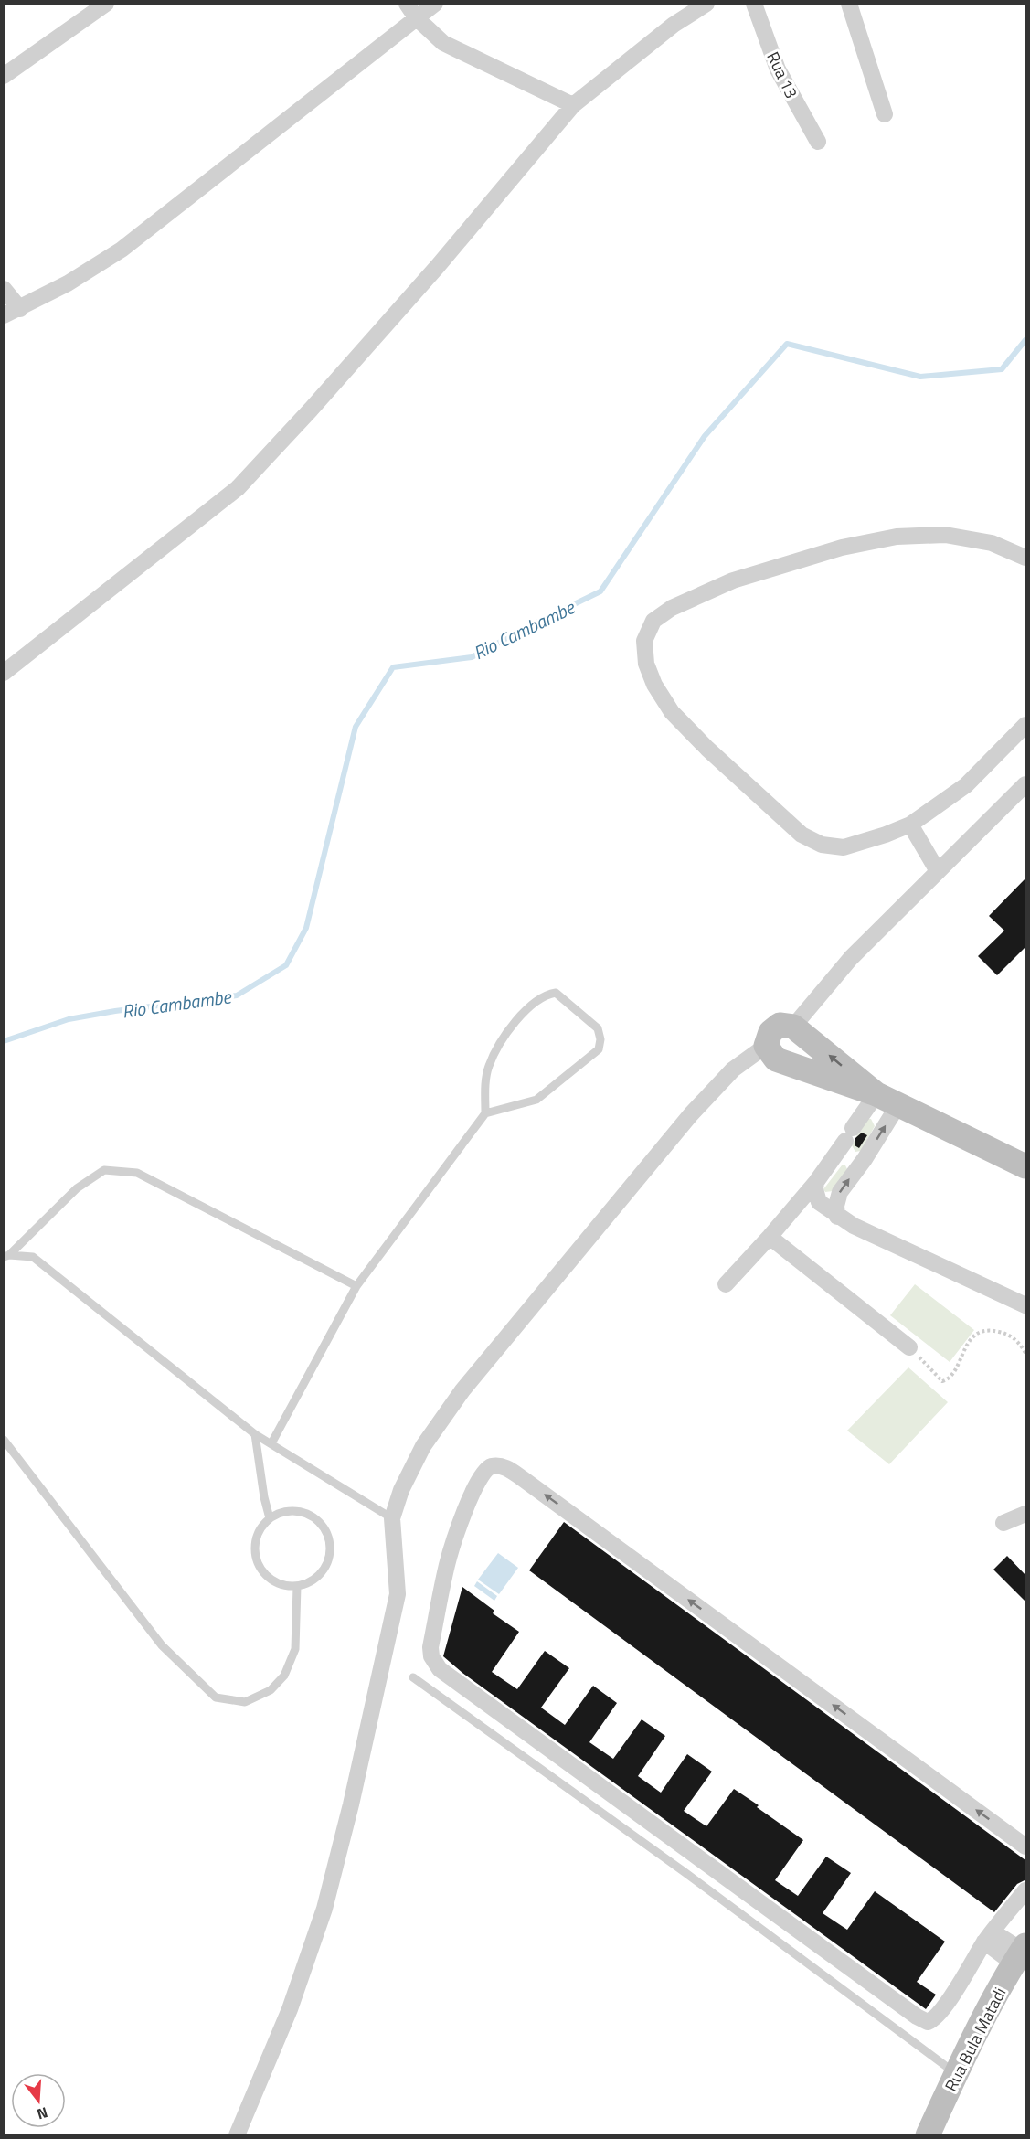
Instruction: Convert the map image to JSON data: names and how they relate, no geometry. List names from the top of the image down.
{
  "streets": {
    "street": ["Rua 13", "Rua Bula Matadi"]
  },
  "water": ["Rio Cambambe"],
  "north": "bottom"
}
